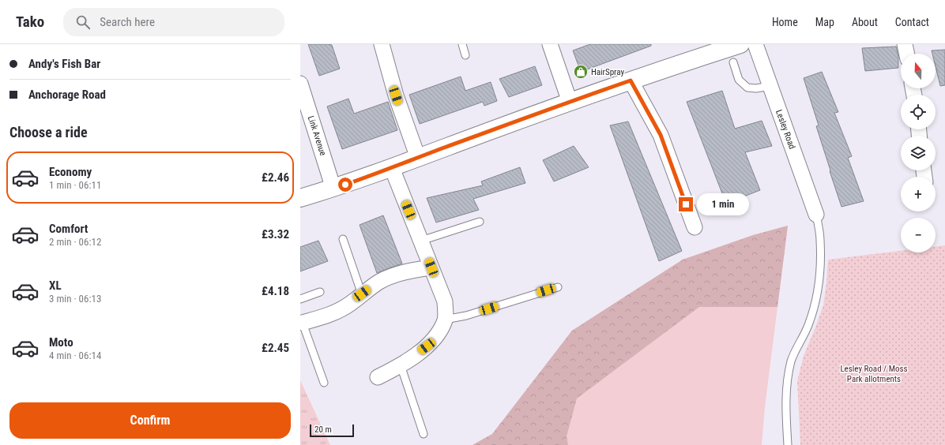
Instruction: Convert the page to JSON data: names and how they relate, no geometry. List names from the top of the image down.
{
  "streets": {
    "street": ["Lesley Road", "Link Avenue"]
  },
  "parks": ["Lesley Road / Moss Park allotments"],
  "places": {
    "shop": ["HairSpray"]
  },
  "scale_bar": "20 m",
  "north": "top",
  "page": {
    "header": "Tako",
    "search": "Search here",
    "nav": [
      "Home",
      "Map",
      "About",
      "Contact"
    ],
    "banner": ["Andy's Fish Bar", "Anchorage Road"],
    "map_buttons": ["+", "−"],
    "heading": "Choose a ride",
    "list": [
      {
        "name": "Economy",
        "note": "1 min · 06:11",
        "value": "£2.46"
      },
      {
        "name": "Comfort",
        "note": "2 min · 06:12",
        "value": "£3.32"
      },
      {
        "name": "XL",
        "note": "3 min · 06:13",
        "value": "£4.18"
      },
      {
        "name": "Moto",
        "note": "4 min · 06:14",
        "value": "£2.45"
      }
    ],
    "bubble": "1 min",
    "buttons": "Confirm",
    "scale": "20 m"
  }
}
